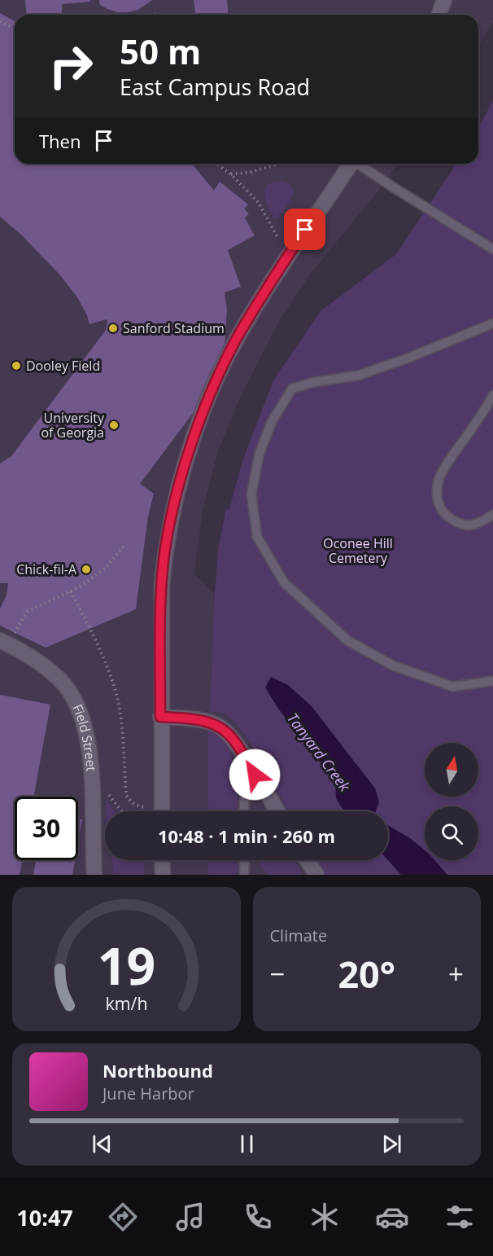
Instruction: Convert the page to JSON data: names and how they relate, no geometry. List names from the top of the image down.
{
  "streets": {
    "main road": ["Field Street"]
  },
  "water": ["Tanyard Creek"],
  "parks": ["Oconee Hill Cemetery"],
  "places": [
    "Sanford Stadium",
    "Dooley Field",
    "University of Georgia",
    "Chick-fil-A"
  ],
  "north": "top",
  "page": {
    "turn": ["50 m", "East Campus Road"],
    "then": "Then",
    "limit": "30",
    "trip": "10:48 · 1 min · 260 m",
    "tile": "Climate",
    "heat": ["−", "20°", "+"],
    "song": ["Northbound", "June Harbor"],
    "tabs": "10:47",
    "gauge": ["19", "km/h"]
  }
}
